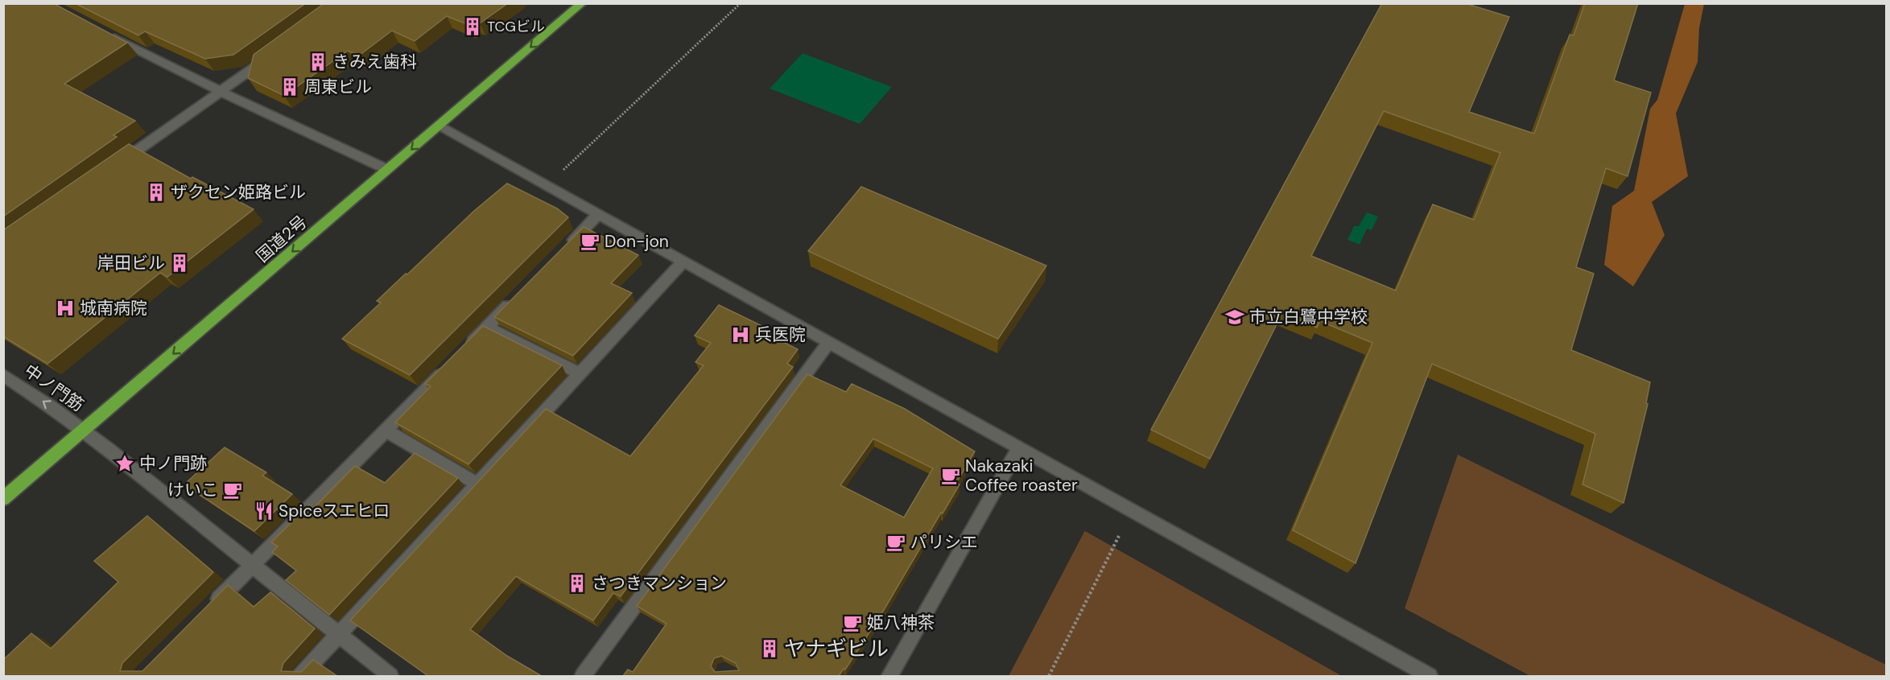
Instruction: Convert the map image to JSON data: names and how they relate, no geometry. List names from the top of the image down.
{
  "streets": {
    "highway": ["国道2号"],
    "street": ["中ノ門筋"]
  },
  "crossings": [
    ["国道2号", "中ノ門筋"]
  ],
  "one_way": ["国道2号"],
  "places": {
    "building": [
      "TCGビル",
      "きみえ歯科",
      "周東ビル",
      "ザクセン姫路ビル",
      "岸田ビル",
      "さつきマンション",
      "ヤナギビル"
    ],
    "cafe": [
      "Don-jon",
      "Nakazaki Coffee roaster",
      "けいこ",
      "パリシエ",
      "姫八神茶"
    ],
    "hospital": ["城南病院", "兵医院"],
    "school or university": ["市立白鷺中学校"],
    "place": ["中ノ門跡"],
    "restaurant": ["Spiceスエヒロ"]
  }
}
